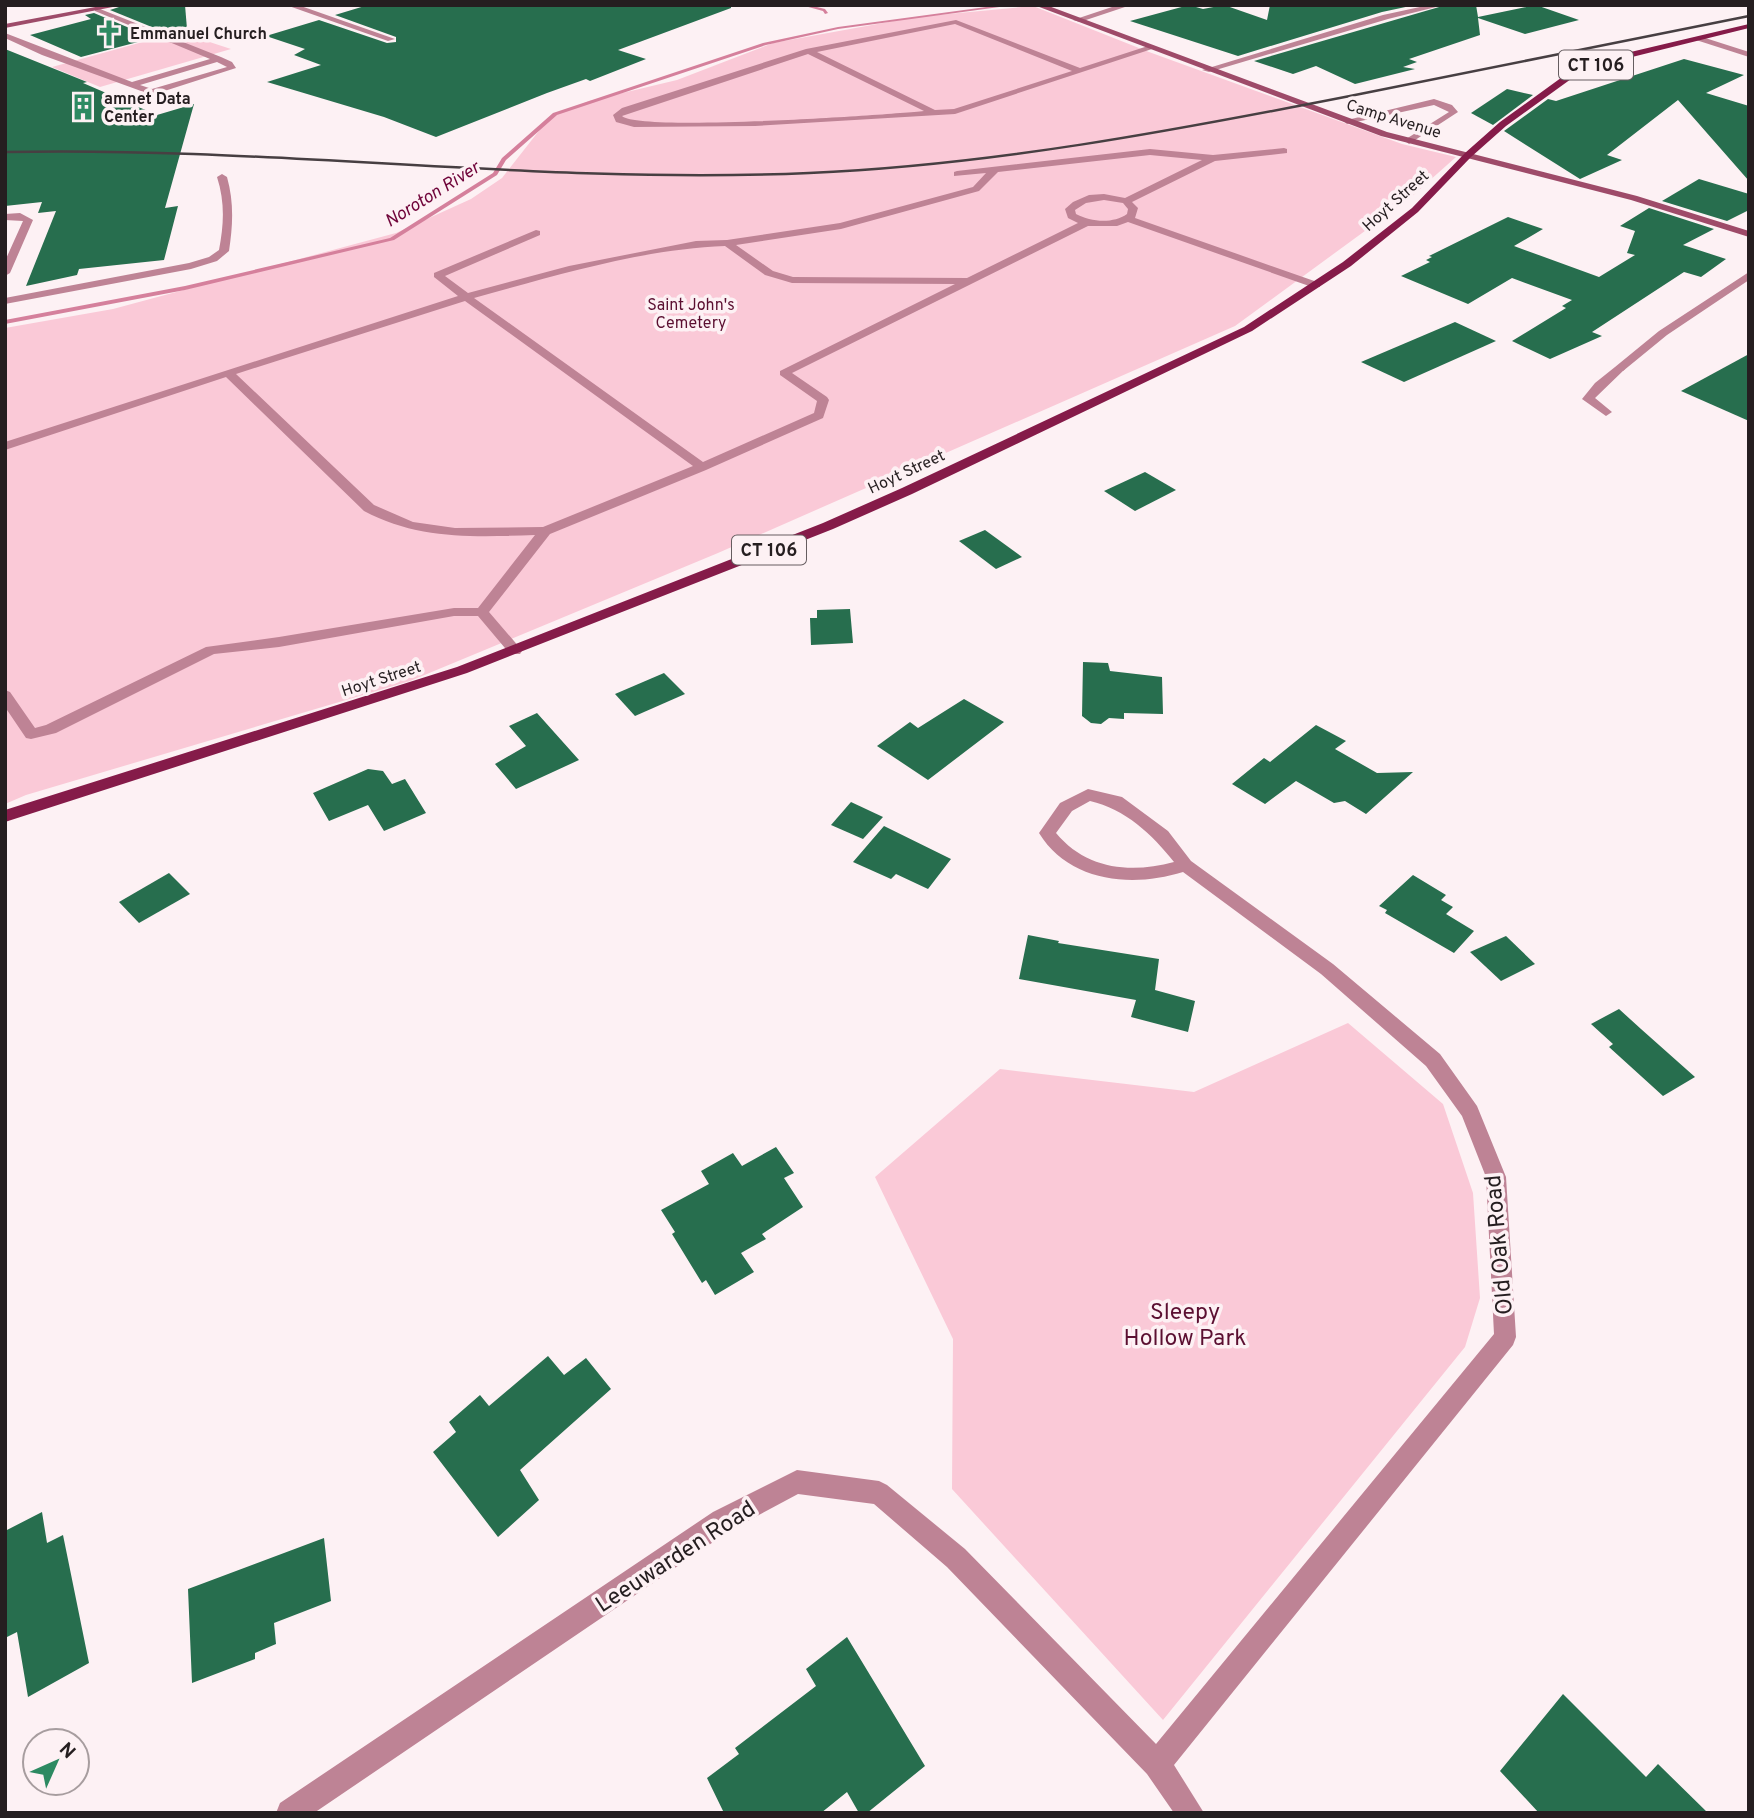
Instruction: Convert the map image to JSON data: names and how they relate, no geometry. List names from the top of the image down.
{
  "streets": {
    "main road": ["CT 106", "Hoyt Street"],
    "street": ["Camp Avenue", "Old Oak Road", "Leeuwarden Road"]
  },
  "crossings": [
    ["Camp Avenue", "Hoyt Street"],
    ["Old Oak Road", "Leeuwarden Road"]
  ],
  "water": ["Noroton River"],
  "parks": ["Saint John's Cemetery", "Sleepy Hollow Park"],
  "places": {
    "church": ["Emmanuel Church"],
    "building": ["amnet Data Center"]
  },
  "north": "top right"
}
